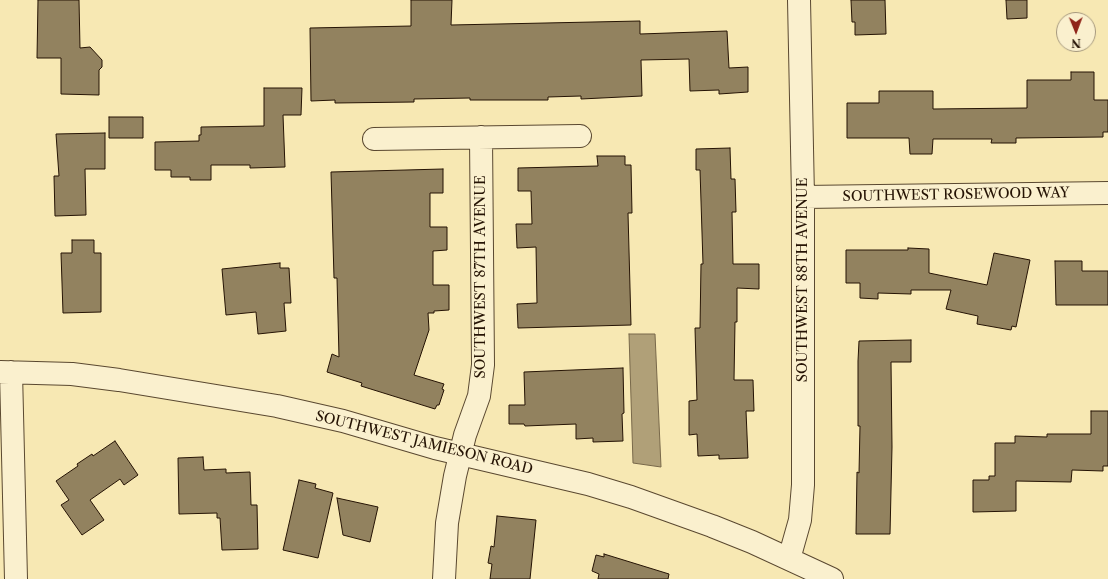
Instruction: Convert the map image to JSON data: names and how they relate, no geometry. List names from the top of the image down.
{
  "streets": {
    "street": [
      "SOUTHWEST ROSEWOOD WAY",
      "SOUTHWEST 87TH AVENUE",
      "SOUTHWEST 88TH AVENUE",
      "SOUTHWEST JAMIESON ROAD"
    ]
  },
  "crossings": [
    ["SOUTHWEST ROSEWOOD WAY", "SOUTHWEST 88TH AVENUE"],
    ["SOUTHWEST 87TH AVENUE", "SOUTHWEST JAMIESON ROAD"],
    ["SOUTHWEST 88TH AVENUE", "SOUTHWEST JAMIESON ROAD"]
  ],
  "north": "bottom"
}
